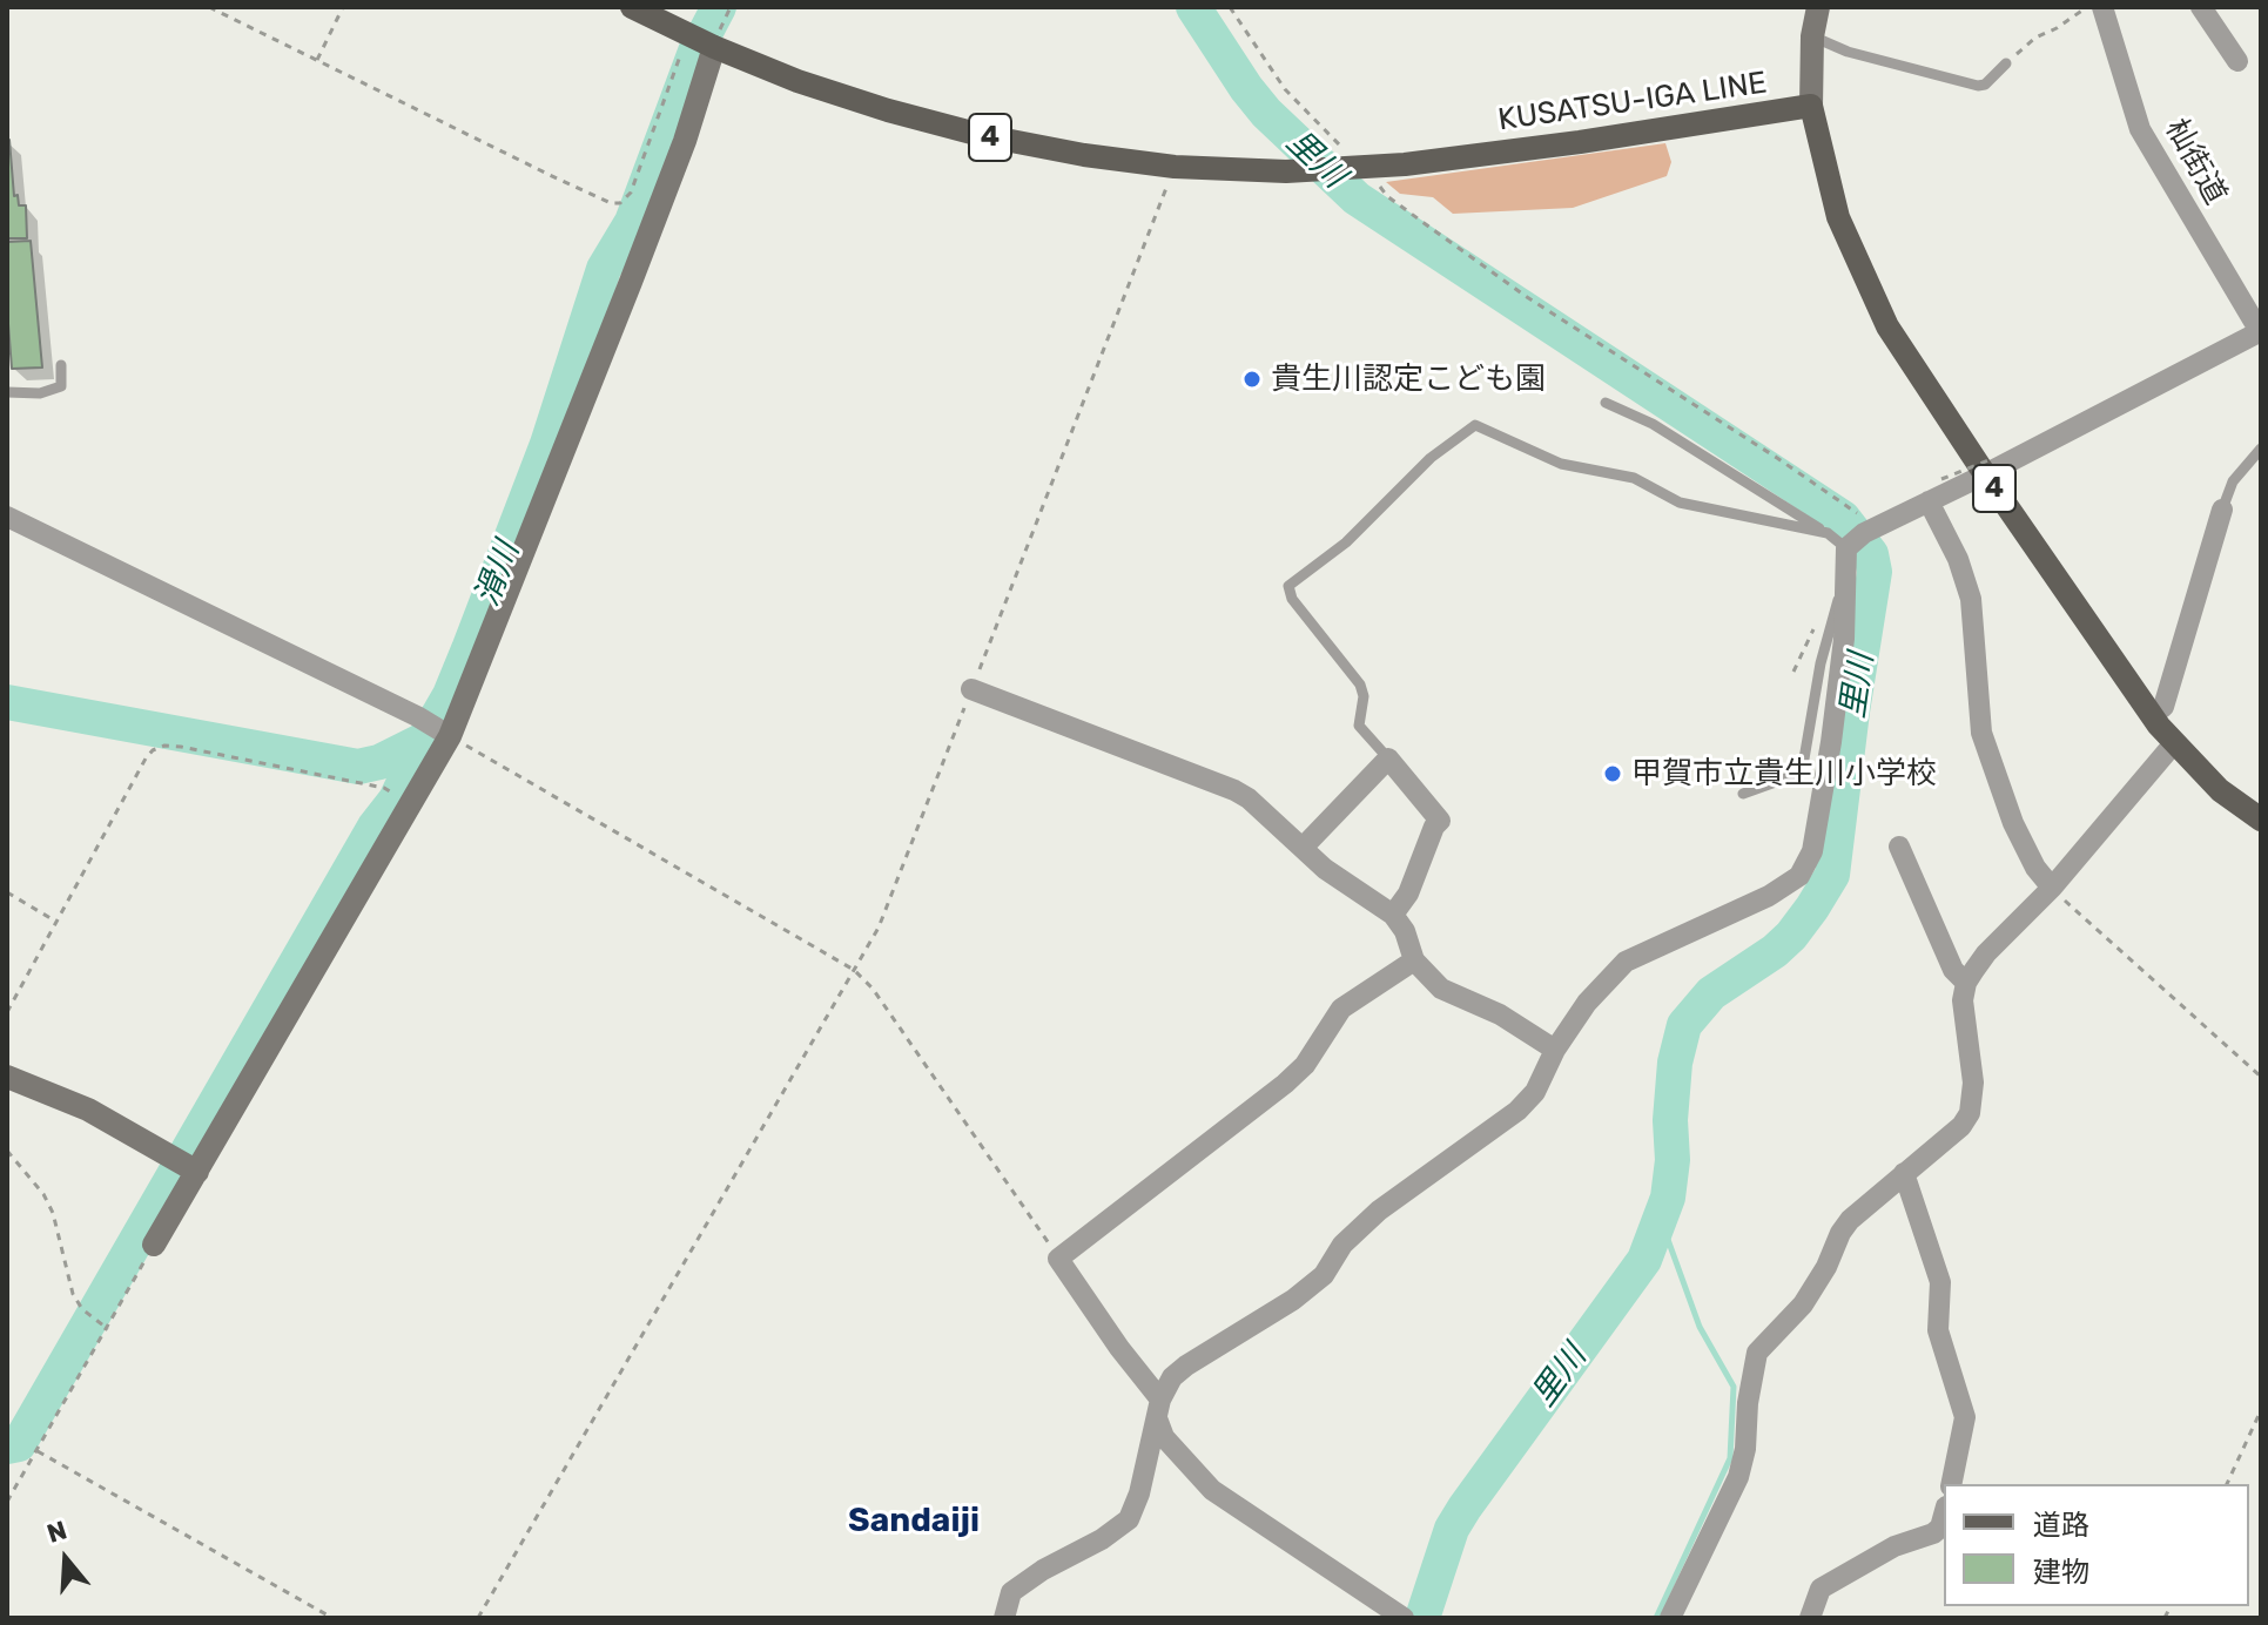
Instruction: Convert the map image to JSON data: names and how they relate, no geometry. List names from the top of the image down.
{
  "streets": {
    "main road": ["KUSATSU-IGA LINE", "4"],
    "street": ["杣街道"]
  },
  "districts": ["Sandaiji"],
  "water": ["里川", "滑川"],
  "places": ["貴生川認定こども園", "甲賀市立貴生川小学校"],
  "legend": ["道路", "建物"],
  "north": "top"
}
